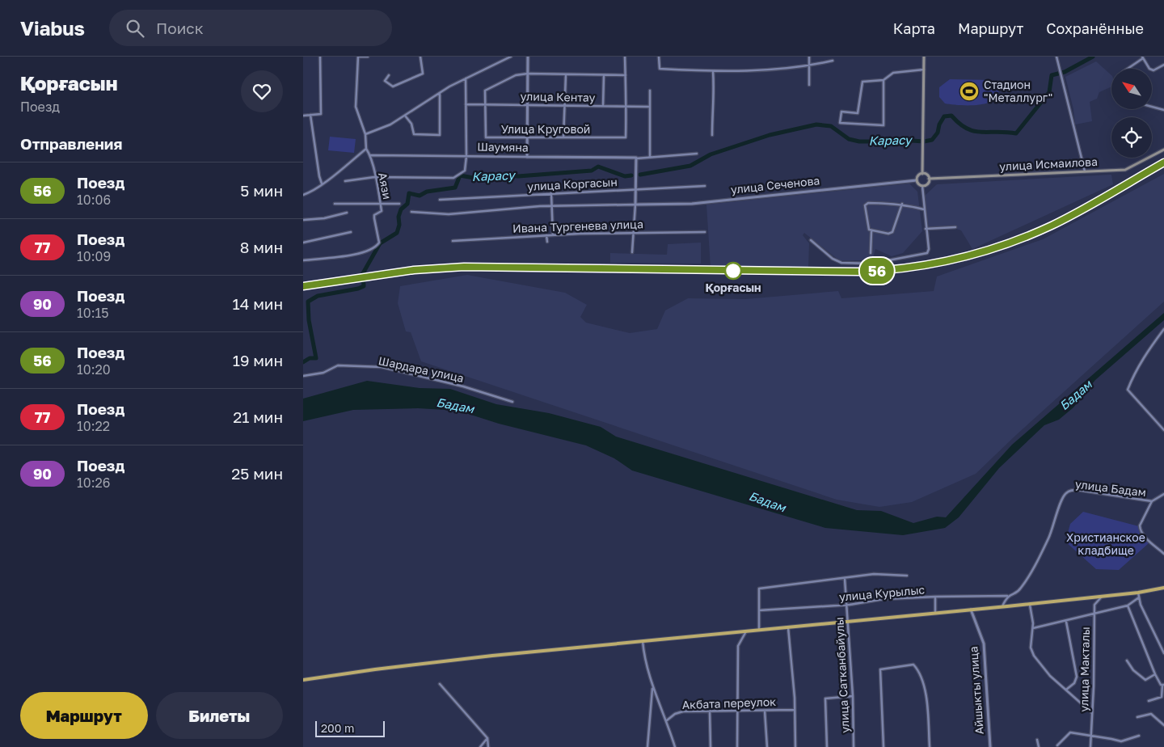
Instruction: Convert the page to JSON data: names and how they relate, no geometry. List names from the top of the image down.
{
  "streets": {
    "main road": ["улица Исмаилова"],
    "street": [
      "улица Кентау",
      "Улица Круговой",
      "Шаумяна",
      "улица Коргасын",
      "улица Сеченова",
      "Аязи",
      "Ивана Тургенева улица",
      "Шардара улица",
      "улица Бадам",
      "улица Курылыс",
      "улица Макталы",
      "улица Сатканбайулы",
      "Айшыкты улица",
      "Акбата переулок"
    ]
  },
  "crossings": [
    ["улица Кентау", "Улица Круговой"],
    ["Шаумяна", "Аязи"],
    ["улица Исмаилова", "улица Сеченова"],
    ["улица Бадам", "улица Курылыс"],
    ["улица Курылыс", "улица Сатканбайулы"]
  ],
  "water": ["Карасу", "Бадам"],
  "parks": ["Христианское кладбище"],
  "places": {
    "sports": ["Стадион \"Металлург\""],
    "other": ["Қорғасын"]
  },
  "scale_bar": "200 m",
  "north": "top left",
  "page": {
    "header": "Viabus",
    "search": "Поиск",
    "nav": ["Карта", "Маршрут", "Сохранённые"],
    "heading": [
      ["Қорғасын", "Поезд"],
      "Отправления"
    ],
    "on_map": "56",
    "list": [
      {
        "mark": "56",
        "name": "Поезд",
        "note": "10:06",
        "value": "5 мин"
      },
      {
        "mark": "77",
        "name": "Поезд",
        "note": "10:09",
        "value": "8 мин"
      },
      {
        "mark": "90",
        "name": "Поезд",
        "note": "10:15",
        "value": "14 мин"
      },
      {
        "mark": "56",
        "name": "Поезд",
        "note": "10:20",
        "value": "19 мин"
      },
      {
        "mark": "77",
        "name": "Поезд",
        "note": "10:22",
        "value": "21 мин"
      },
      {
        "mark": "90",
        "name": "Поезд",
        "note": "10:26",
        "value": "25 мин"
      }
    ],
    "buttons": ["Маршрут", "Билеты"],
    "scale": "200 m"
  }
}
